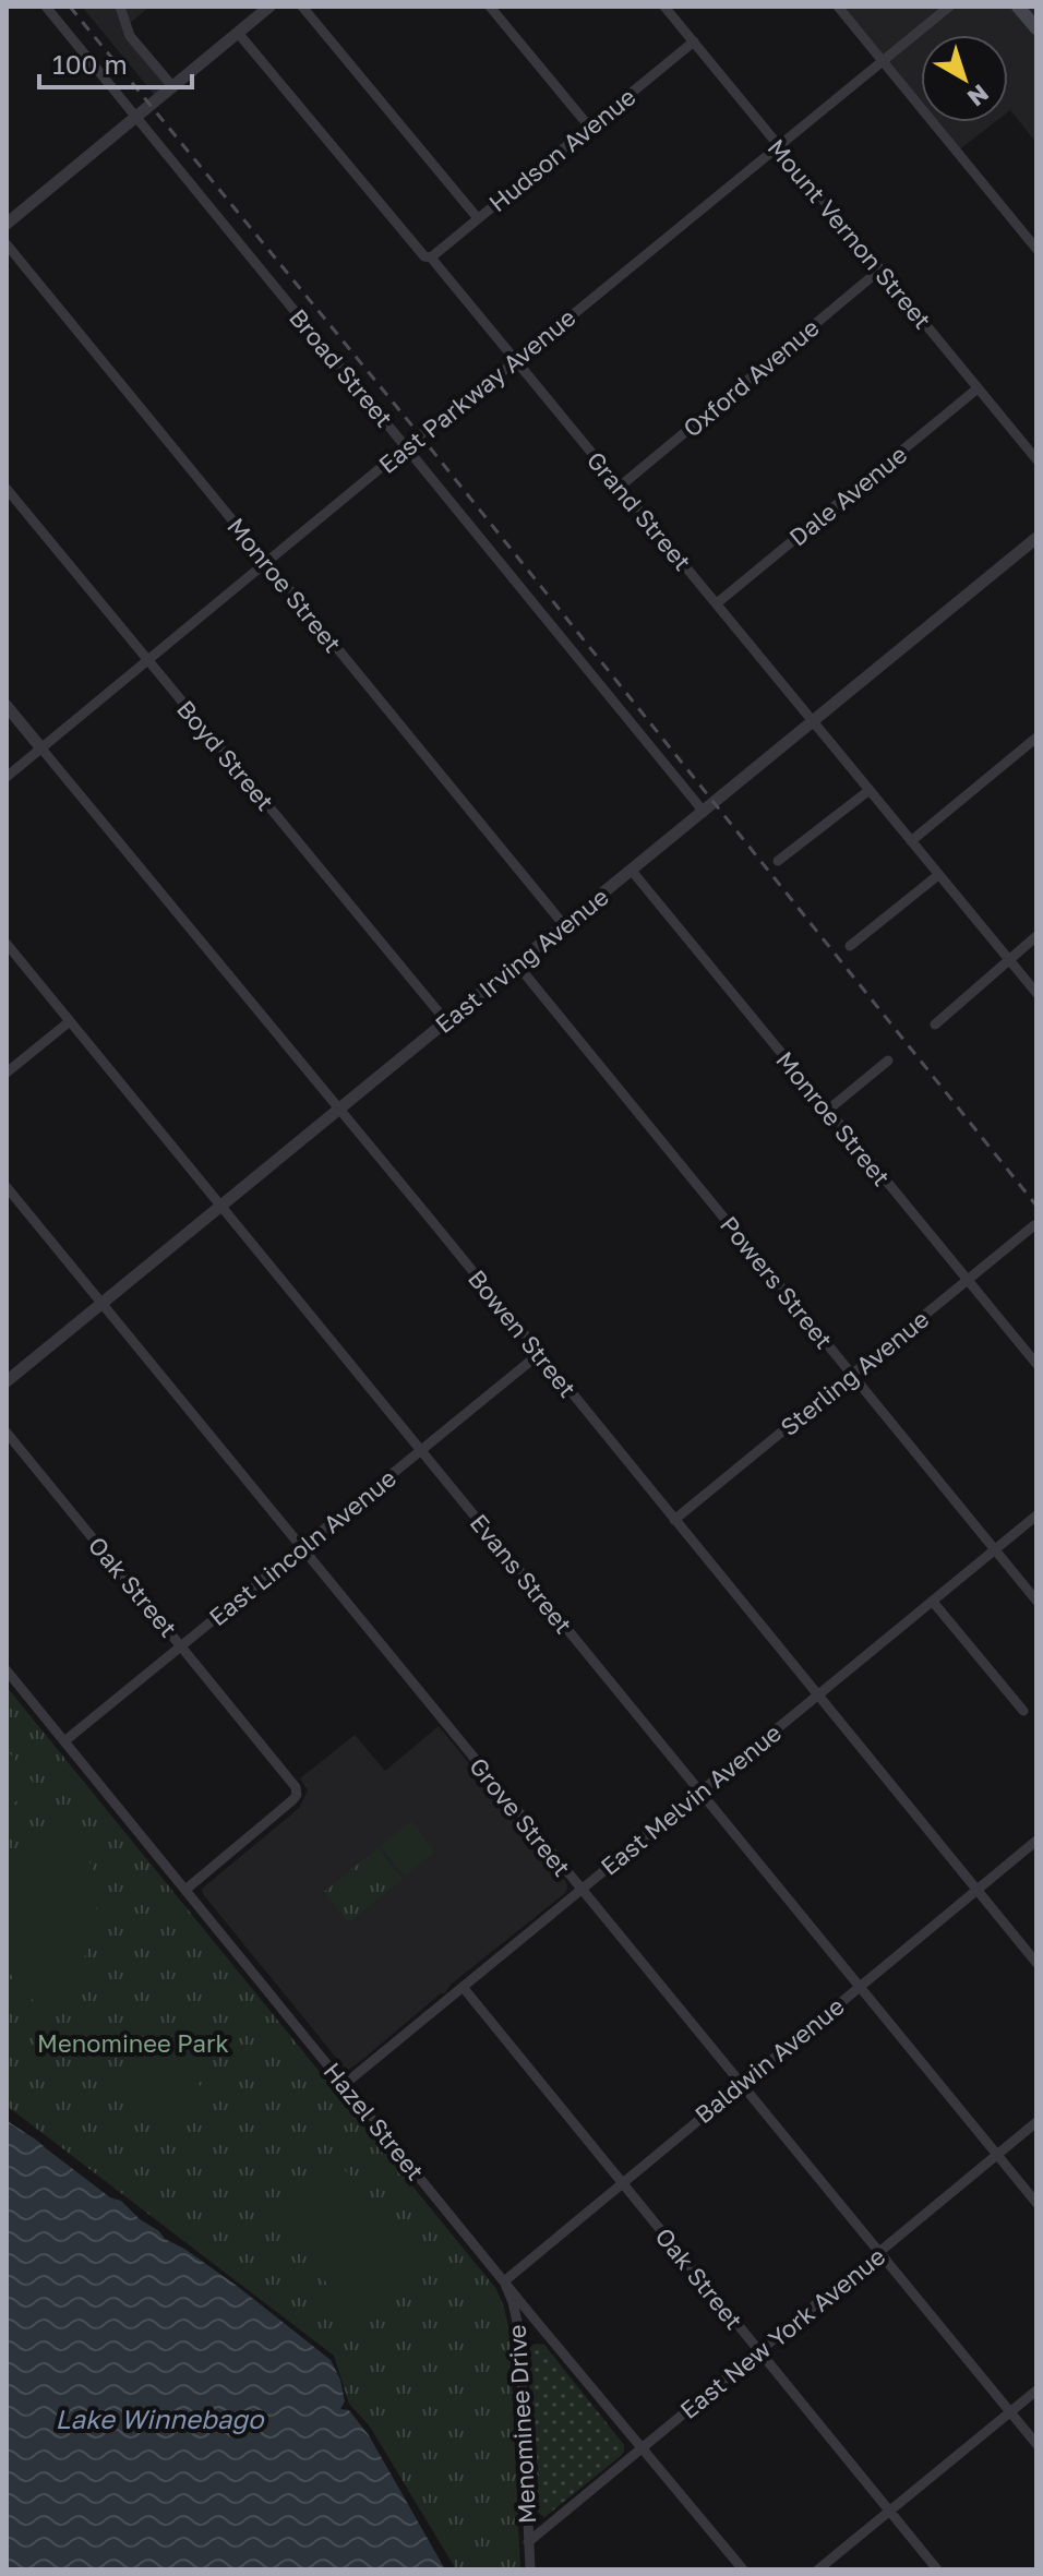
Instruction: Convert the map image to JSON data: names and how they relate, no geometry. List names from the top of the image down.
{
  "streets": {
    "street": [
      "Hudson Avenue",
      "Mount Vernon Street",
      "Broad Street",
      "Oxford Avenue",
      "East Parkway Avenue",
      "Dale Avenue",
      "Grand Street",
      "Monroe Street",
      "Boyd Street",
      "East Irving Avenue",
      "Powers Street",
      "Bowen Street",
      "Sterling Avenue",
      "East Lincoln Avenue",
      "Evans Street",
      "Oak Street",
      "East Melvin Avenue",
      "Grove Street",
      "Baldwin Avenue",
      "Hazel Street",
      "East New York Avenue",
      "Menominee Drive"
    ]
  },
  "crossings": [
    ["Hudson Avenue", "Mount Vernon Street"],
    ["Hudson Avenue", "Grand Street"],
    ["Mount Vernon Street", "Oxford Avenue"],
    ["Mount Vernon Street", "East Parkway Avenue"],
    ["Mount Vernon Street", "Dale Avenue"],
    ["Broad Street", "East Parkway Avenue"],
    ["Broad Street", "East Irving Avenue"],
    ["Oxford Avenue", "Grand Street"],
    ["East Parkway Avenue", "Grand Street"],
    ["East Parkway Avenue", "Monroe Street"],
    ["East Parkway Avenue", "Boyd Street"],
    ["East Parkway Avenue", "Bowen Street"],
    ["Dale Avenue", "Grand Street"],
    ["Grand Street", "East Irving Avenue"],
    ["Monroe Street", "East Irving Avenue"],
    ["Monroe Street", "Sterling Avenue"],
    ["Boyd Street", "East Irving Avenue"],
    ["East Irving Avenue", "Powers Street"],
    ["East Irving Avenue", "Bowen Street"],
    ["East Irving Avenue", "Evans Street"],
    ["East Irving Avenue", "Grove Street"],
    ["Powers Street", "Sterling Avenue"],
    ["Powers Street", "East Melvin Avenue"],
    ["Bowen Street", "Sterling Avenue"],
    ["Bowen Street", "East Lincoln Avenue"],
    ["Bowen Street", "East Melvin Avenue"],
    ["Bowen Street", "Baldwin Avenue"],
    ["East Lincoln Avenue", "Evans Street"],
    ["East Lincoln Avenue", "Oak Street"],
    ["East Lincoln Avenue", "Grove Street"],
    ["East Lincoln Avenue", "Hazel Street"],
    ["Evans Street", "East Melvin Avenue"],
    ["Evans Street", "Baldwin Avenue"],
    ["Evans Street", "East New York Avenue"],
    ["Oak Street", "East Melvin Avenue"],
    ["Oak Street", "Baldwin Avenue"],
    ["Oak Street", "Hazel Street"],
    ["Oak Street", "East New York Avenue"],
    ["East Melvin Avenue", "Grove Street"],
    ["East Melvin Avenue", "Hazel Street"],
    ["Grove Street", "Baldwin Avenue"],
    ["Grove Street", "East New York Avenue"],
    ["Baldwin Avenue", "Hazel Street"],
    ["Baldwin Avenue", "Menominee Drive"],
    ["Hazel Street", "East New York Avenue"],
    ["Hazel Street", "Menominee Drive"],
    ["East New York Avenue", "Menominee Drive"]
  ],
  "water": ["Lake Winnebago"],
  "parks": ["Menominee Park"],
  "scale_bar": "100 m",
  "north": "bottom right"
}
